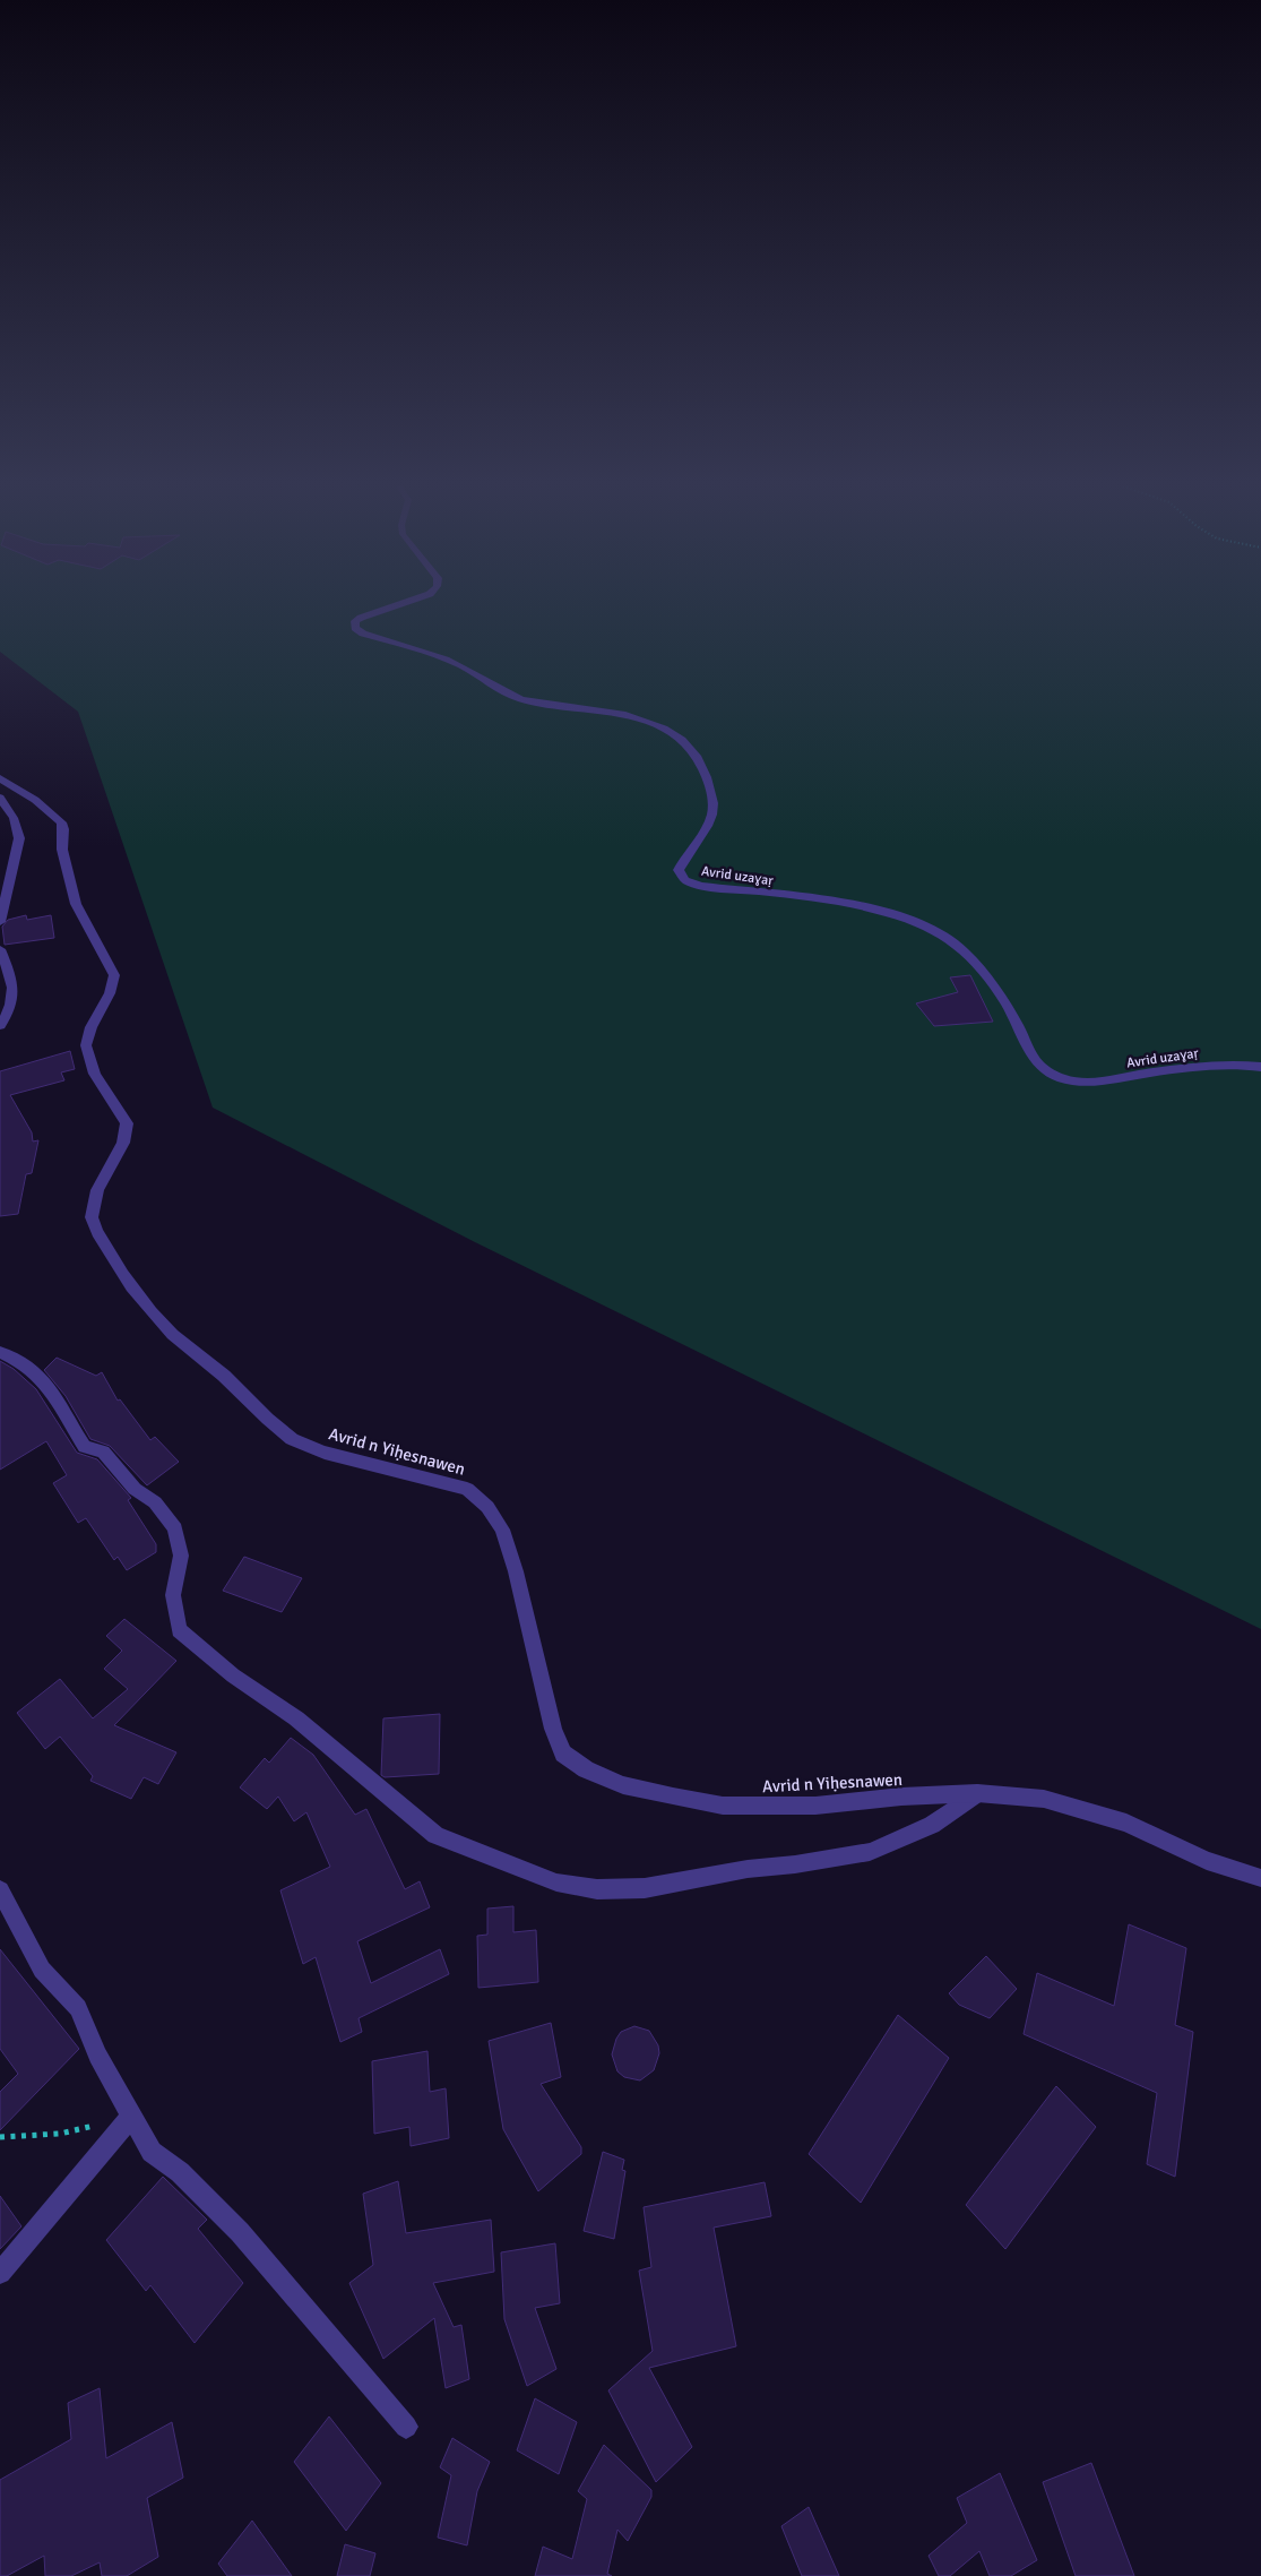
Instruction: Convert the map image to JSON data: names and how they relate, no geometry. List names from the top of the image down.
{
  "streets": {
    "street": ["Avrid uzaɣaṛ", "Avrid n Yiḥesnawen"]
  }
}
